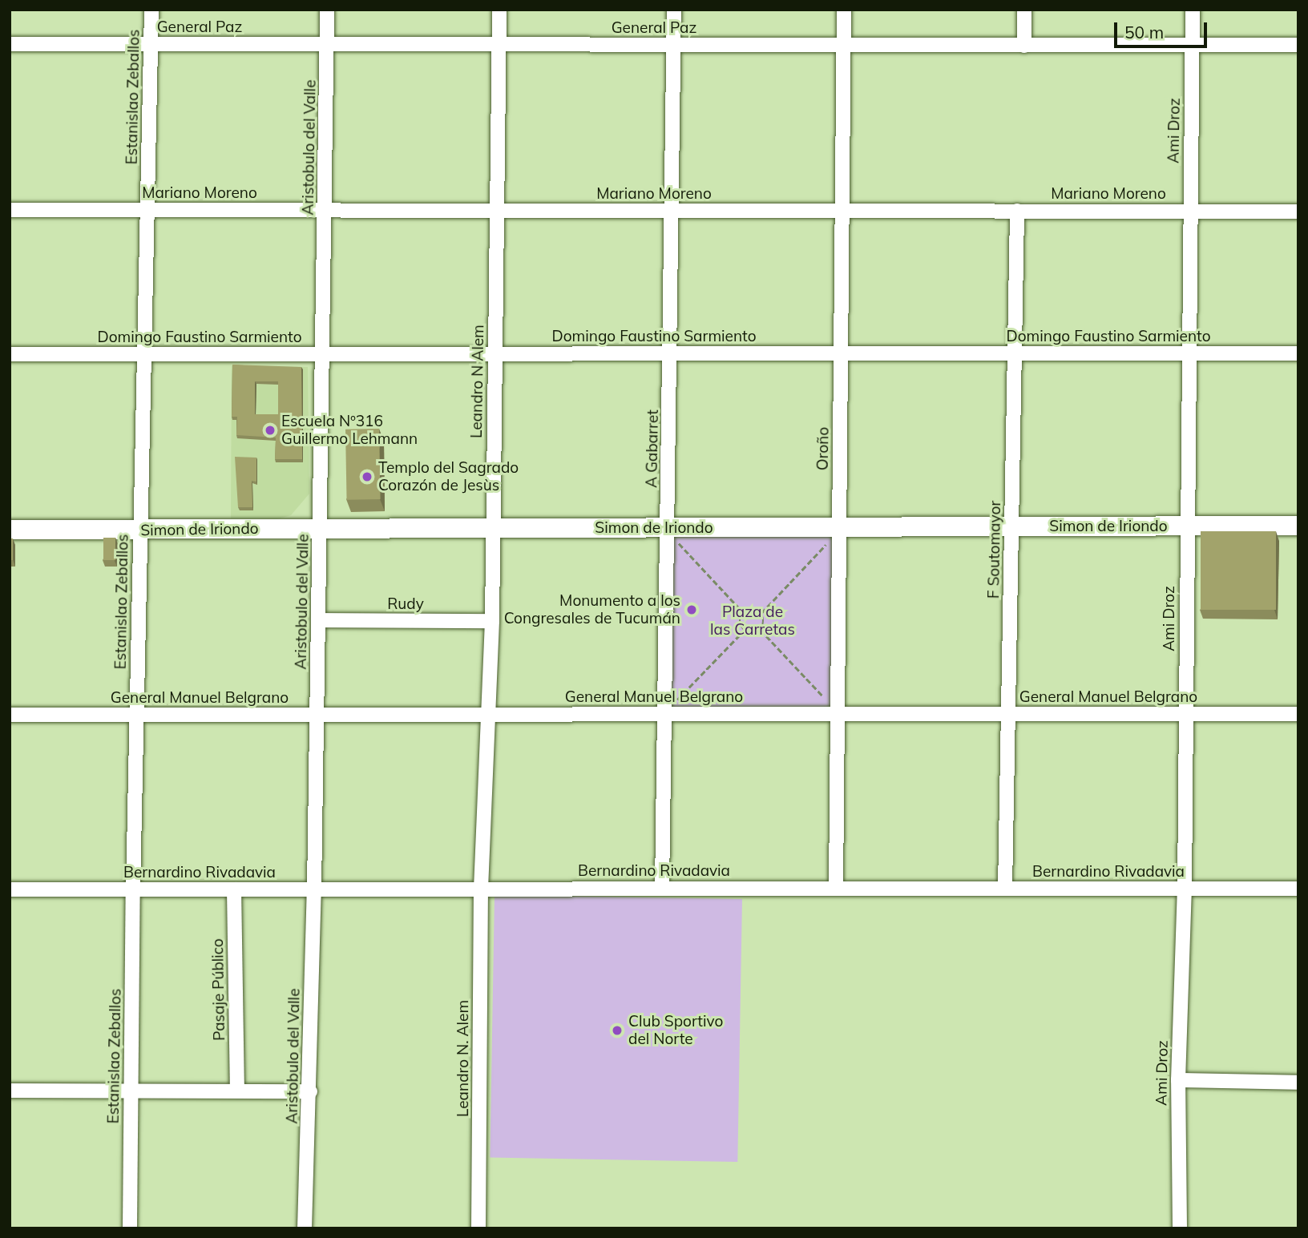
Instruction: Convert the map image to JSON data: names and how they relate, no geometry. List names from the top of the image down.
{
  "streets": {
    "main road": ["Simon de Iriondo"],
    "street": [
      "General Paz",
      "Estanislao Zeballos",
      "Ami Droz",
      "Aristobulo del Valle",
      "Mariano Moreno",
      "Domingo Faustino Sarmiento",
      "Leandro N Alem",
      "A Gabarret",
      "Oroño",
      "F Soutomayor",
      "Rudy",
      "General Manuel Belgrano",
      "Bernardino Rivadavia",
      "Pasaje Público",
      "Leandro N. Alem"
    ]
  },
  "crossings": [
    ["General Paz", "Estanislao Zeballos"],
    ["General Paz", "Ami Droz"],
    ["General Paz", "Aristobulo del Valle"],
    ["General Paz", "Leandro N Alem"],
    ["General Paz", "A Gabarret"],
    ["General Paz", "Oroño"],
    ["Estanislao Zeballos", "Mariano Moreno"],
    ["Estanislao Zeballos", "Domingo Faustino Sarmiento"],
    ["Estanislao Zeballos", "Simon de Iriondo"],
    ["Estanislao Zeballos", "General Manuel Belgrano"],
    ["Estanislao Zeballos", "Bernardino Rivadavia"],
    ["Ami Droz", "Mariano Moreno"],
    ["Ami Droz", "Domingo Faustino Sarmiento"],
    ["Ami Droz", "Simon de Iriondo"],
    ["Ami Droz", "General Manuel Belgrano"],
    ["Ami Droz", "Bernardino Rivadavia"],
    ["Aristobulo del Valle", "Mariano Moreno"],
    ["Aristobulo del Valle", "Domingo Faustino Sarmiento"],
    ["Aristobulo del Valle", "Simon de Iriondo"],
    ["Aristobulo del Valle", "Rudy"],
    ["Aristobulo del Valle", "General Manuel Belgrano"],
    ["Aristobulo del Valle", "Bernardino Rivadavia"],
    ["Mariano Moreno", "Leandro N Alem"],
    ["Mariano Moreno", "A Gabarret"],
    ["Mariano Moreno", "Oroño"],
    ["Mariano Moreno", "F Soutomayor"],
    ["Domingo Faustino Sarmiento", "Leandro N Alem"],
    ["Domingo Faustino Sarmiento", "A Gabarret"],
    ["Domingo Faustino Sarmiento", "Oroño"],
    ["Domingo Faustino Sarmiento", "F Soutomayor"],
    ["Leandro N Alem", "Simon de Iriondo"],
    ["Leandro N Alem", "Rudy"],
    ["Leandro N Alem", "General Manuel Belgrano"],
    ["Leandro N Alem", "Bernardino Rivadavia"],
    ["Leandro N Alem", "Leandro N. Alem"],
    ["A Gabarret", "Simon de Iriondo"],
    ["A Gabarret", "General Manuel Belgrano"],
    ["A Gabarret", "Bernardino Rivadavia"],
    ["Oroño", "Simon de Iriondo"],
    ["Oroño", "General Manuel Belgrano"],
    ["Oroño", "Bernardino Rivadavia"],
    ["Simon de Iriondo", "F Soutomayor"],
    ["F Soutomayor", "General Manuel Belgrano"],
    ["F Soutomayor", "Bernardino Rivadavia"],
    ["Bernardino Rivadavia", "Pasaje Público"],
    ["Bernardino Rivadavia", "Leandro N. Alem"]
  ],
  "parks": ["Plaza de las Carretas"],
  "places": [
    "Escuela Nº316 Guillermo Lehmann",
    "Templo del Sagrado Corazón de Jesùs",
    "Monumento a los Congresales de Tucumán",
    "Club Sportivo del Norte"
  ],
  "scale_bar": "50 m"
}
